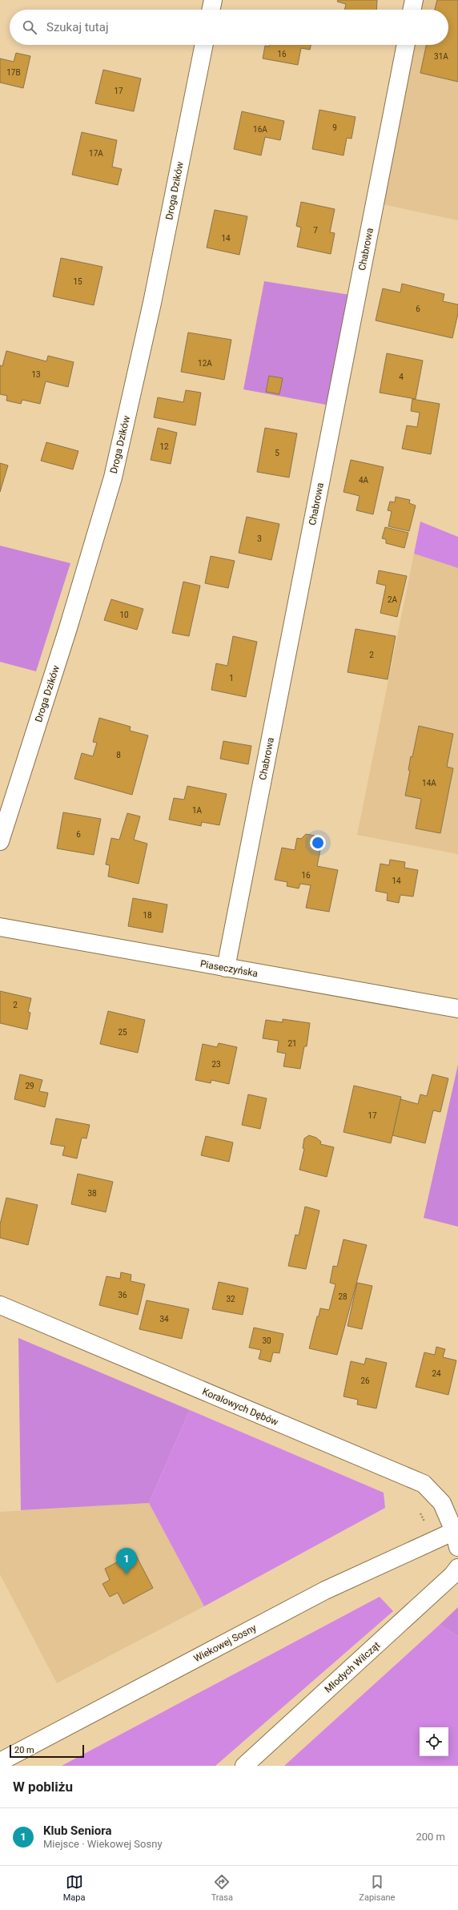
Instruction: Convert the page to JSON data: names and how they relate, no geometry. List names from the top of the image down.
{
  "streets": {
    "street": [
      "Droga Dzików",
      "Chabrowa",
      "Piaseczyńska",
      "Koralowych Dębów",
      "Wiekowej Sosny",
      "Młodych Wilcząt"
    ]
  },
  "crossings": [
    ["Chabrowa", "Piaseczyńska"],
    ["Koralowych Dębów", "Wiekowej Sosny"]
  ],
  "house_numbers": [
    "16",
    "31A",
    "17B",
    "17",
    "9",
    "16A",
    "17A",
    "7",
    "14",
    "15",
    "6",
    "12A",
    "13",
    "4",
    "12",
    "5",
    "4A",
    "3",
    "2A",
    "10",
    "2",
    "1",
    "8",
    "14A",
    "1A",
    "6",
    "16",
    "14",
    "18",
    "2",
    "25",
    "21",
    "23",
    "29",
    "17",
    "38",
    "36",
    "28",
    "32",
    "34",
    "30",
    "24",
    "26"
  ],
  "scale_bar": "20 m",
  "page": {
    "search": "Szukaj tutaj",
    "pins": "1",
    "scale": "20 m",
    "heading": "W pobliżu",
    "list": [
      {
        "mark": "1",
        "name": "Klub Seniora",
        "note": "Miejsce · Wiekowej Sosny",
        "value": "200 m"
      }
    ],
    "nav": ["Mapa", "Trasa", "Zapisane"]
  }
}
